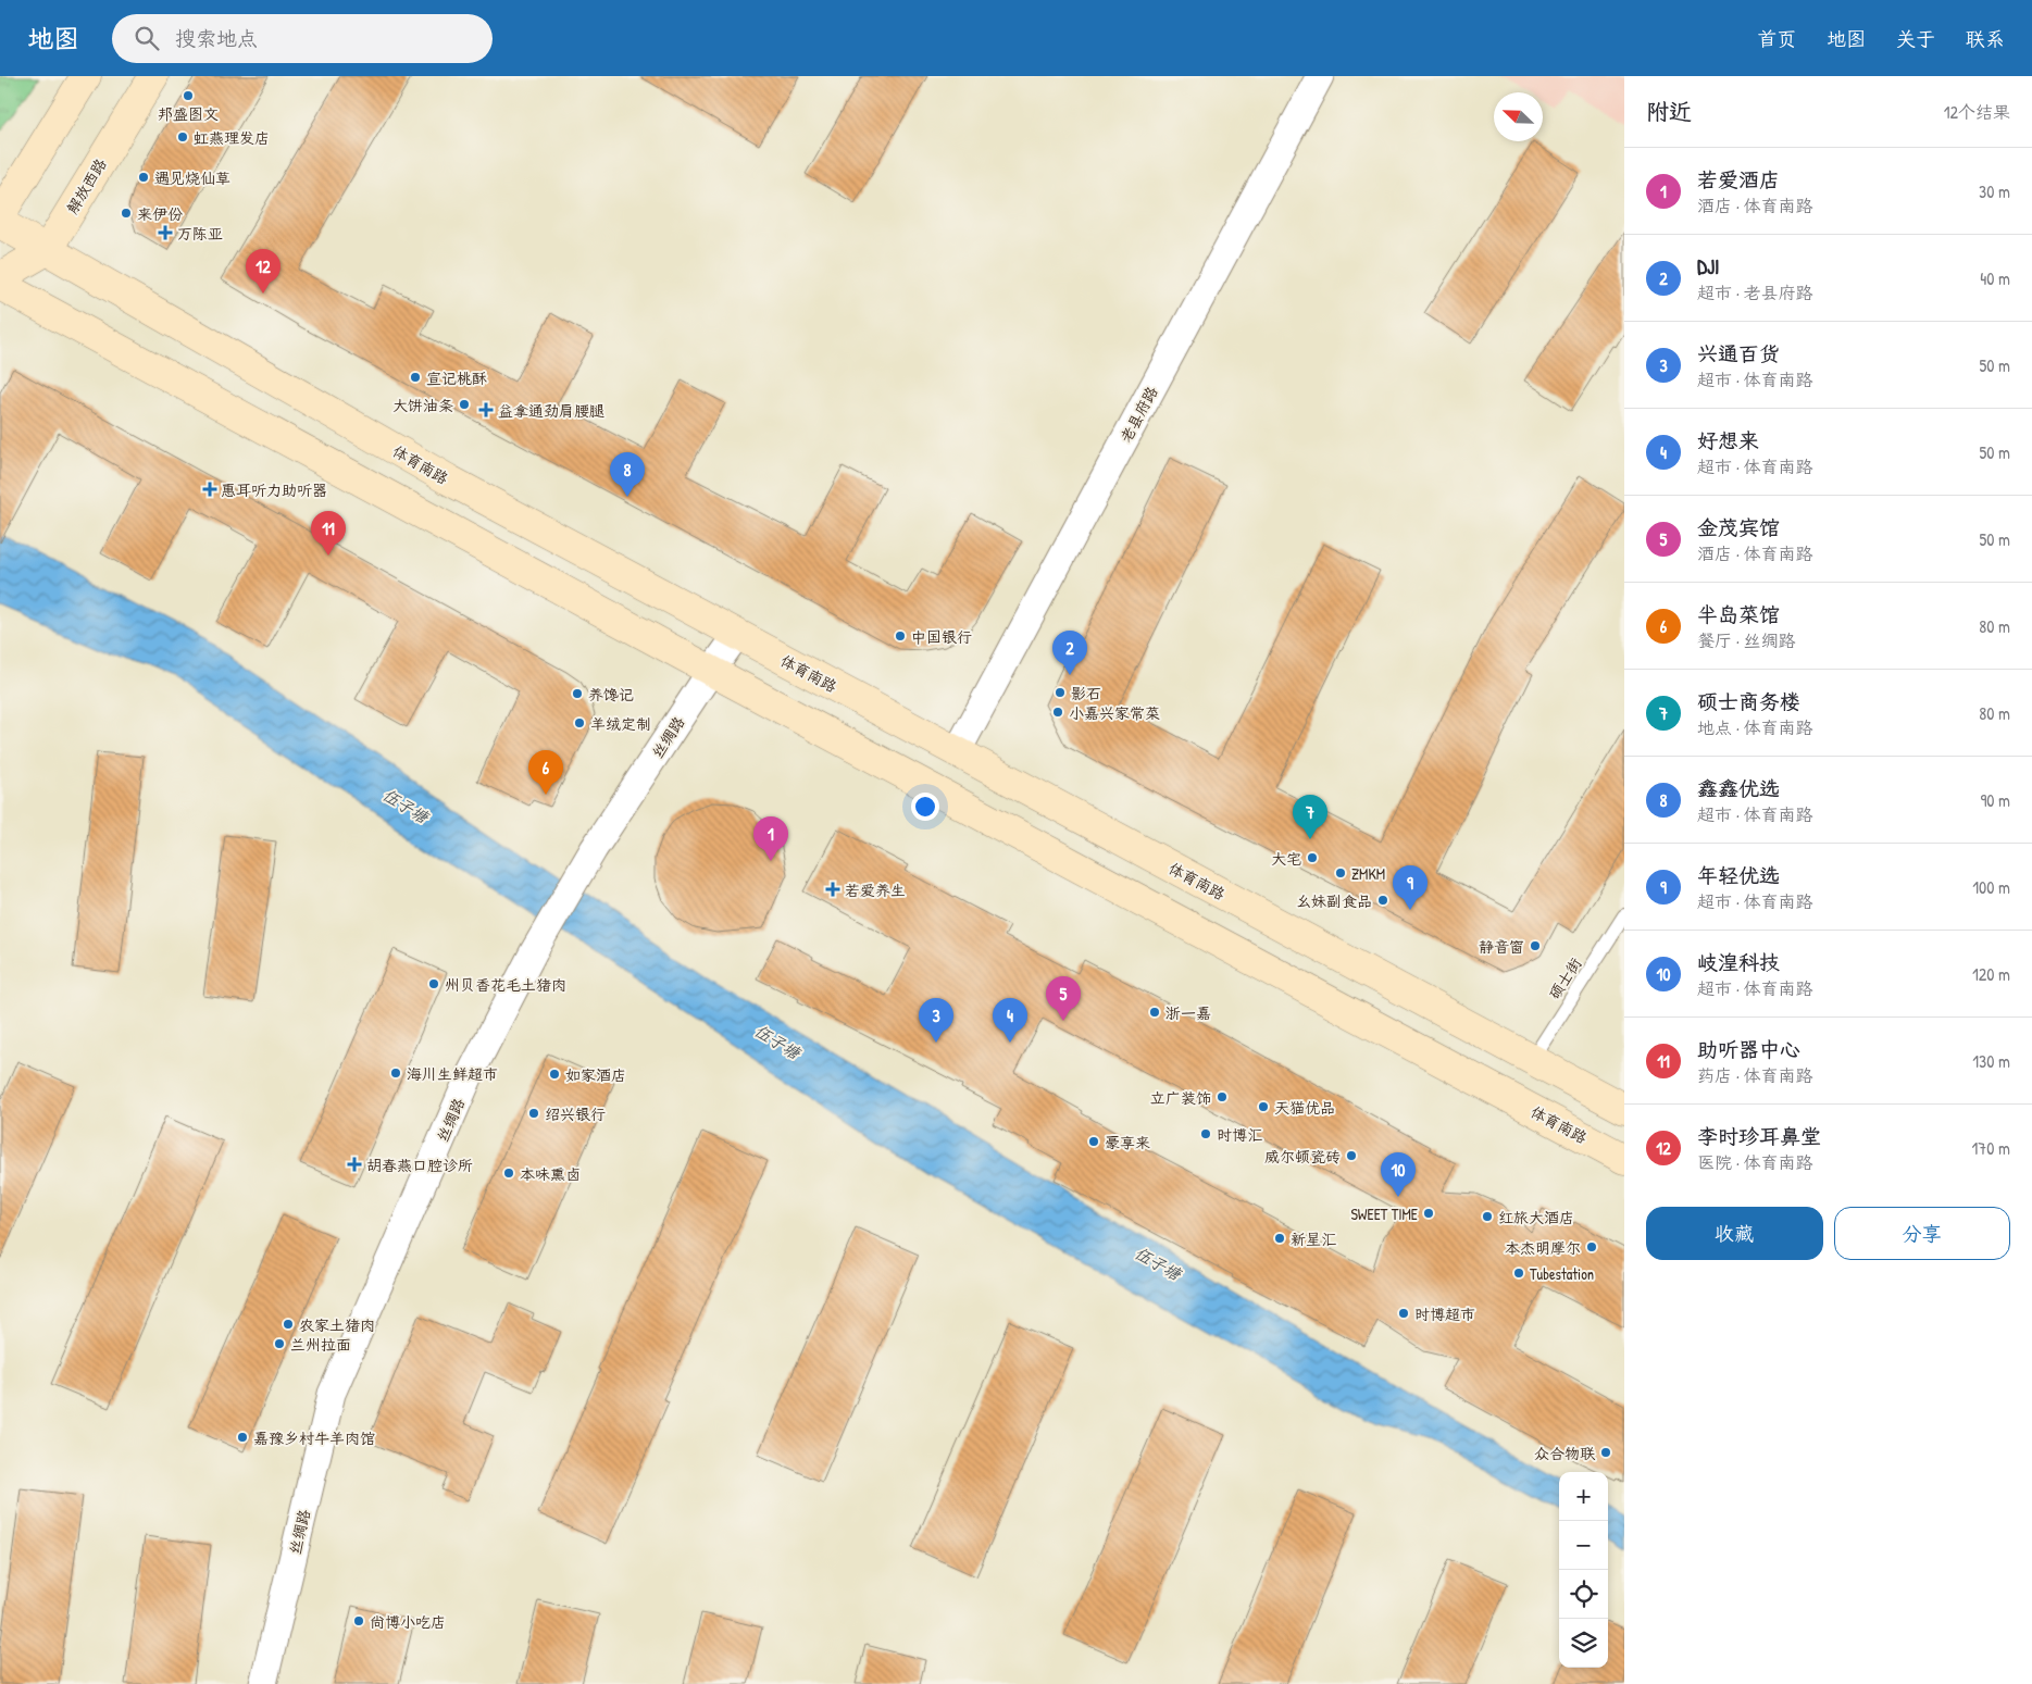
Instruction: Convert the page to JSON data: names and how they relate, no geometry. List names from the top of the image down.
{
  "streets": {
    "main road": ["解放西路", "体育南路"],
    "street": ["老县府路", "丝绸路"],
    "lane": ["硕士街"]
  },
  "crossings": [
    ["解放西路", "体育南路"],
    ["老县府路", "体育南路"],
    ["体育南路", "丝绸路"],
    ["体育南路", "硕士街"]
  ],
  "water": ["伍子塘"],
  "places": {
    "other": [
      "邦盛图文",
      "虹燕理发店",
      "遇见烧仙草",
      "来伊份",
      "宣记桃酥",
      "大饼油条",
      "中国银行",
      "影石",
      "养馋记",
      "小嘉兴家常菜",
      "羊绒定制",
      "大宅",
      "ZMKM",
      "幺妹副食品",
      "静音窗",
      "州贝香花毛土猪肉",
      "浙一嘉",
      "海川生鲜超市",
      "如家酒店",
      "立广装饰",
      "天猫优品",
      "绍兴银行",
      "时博汇",
      "豪享来",
      "威尔顿瓷砖",
      "本味熏卤",
      "SWEET TIME",
      "红旅大酒店",
      "新星汇",
      "本杰明摩尔",
      "Tubestation",
      "时博超市",
      "农家土猪肉",
      "兰州拉面",
      "嘉豫乡村牛羊肉馆",
      "众合物联",
      "尚博小吃店"
    ],
    "health": [
      "万陈亚",
      "益拿通劲肩腰腿",
      "惠耳听力助听器",
      "若爱养生",
      "胡春燕口腔诊所"
    ]
  },
  "north": "top left",
  "page": {
    "header": "地图",
    "search": "搜索地点",
    "nav": [
      "首页",
      "地图",
      "关于",
      "联系"
    ],
    "heading": ["附近", "12个结果"],
    "list": [
      {
        "mark": "1",
        "name": "若爱酒店",
        "note": "酒店 · 体育南路",
        "value": "30 m"
      },
      {
        "mark": "2",
        "name": "DJI",
        "note": "超市 · 老县府路",
        "value": "40 m"
      },
      {
        "mark": "3",
        "name": "兴通百货",
        "note": "超市 · 体育南路",
        "value": "50 m"
      },
      {
        "mark": "4",
        "name": "好想来",
        "note": "超市 · 体育南路",
        "value": "50 m"
      },
      {
        "mark": "5",
        "name": "金茂宾馆",
        "note": "酒店 · 体育南路",
        "value": "50 m"
      },
      {
        "mark": "6",
        "name": "半岛菜馆",
        "note": "餐厅 · 丝绸路",
        "value": "80 m"
      },
      {
        "mark": "7",
        "name": "硕士商务楼",
        "note": "地点 · 体育南路",
        "value": "80 m"
      },
      {
        "mark": "8",
        "name": "鑫鑫优选",
        "note": "超市 · 体育南路",
        "value": "90 m"
      },
      {
        "mark": "9",
        "name": "年轻优选",
        "note": "超市 · 体育南路",
        "value": "100 m"
      },
      {
        "mark": "10",
        "name": "岐湟科技",
        "note": "超市 · 体育南路",
        "value": "120 m"
      },
      {
        "mark": "11",
        "name": "助听器中心",
        "note": "药店 · 体育南路",
        "value": "130 m"
      },
      {
        "mark": "12",
        "name": "李时珍耳鼻堂",
        "note": "医院 · 体育南路",
        "value": "170 m"
      }
    ],
    "pins": [
      "12",
      "8",
      "11",
      "2",
      "6",
      "7",
      "1",
      "9",
      "5",
      "3",
      "4",
      "10"
    ],
    "buttons": ["收藏", "分享"],
    "map_buttons": ["+", "−"]
  }
}
